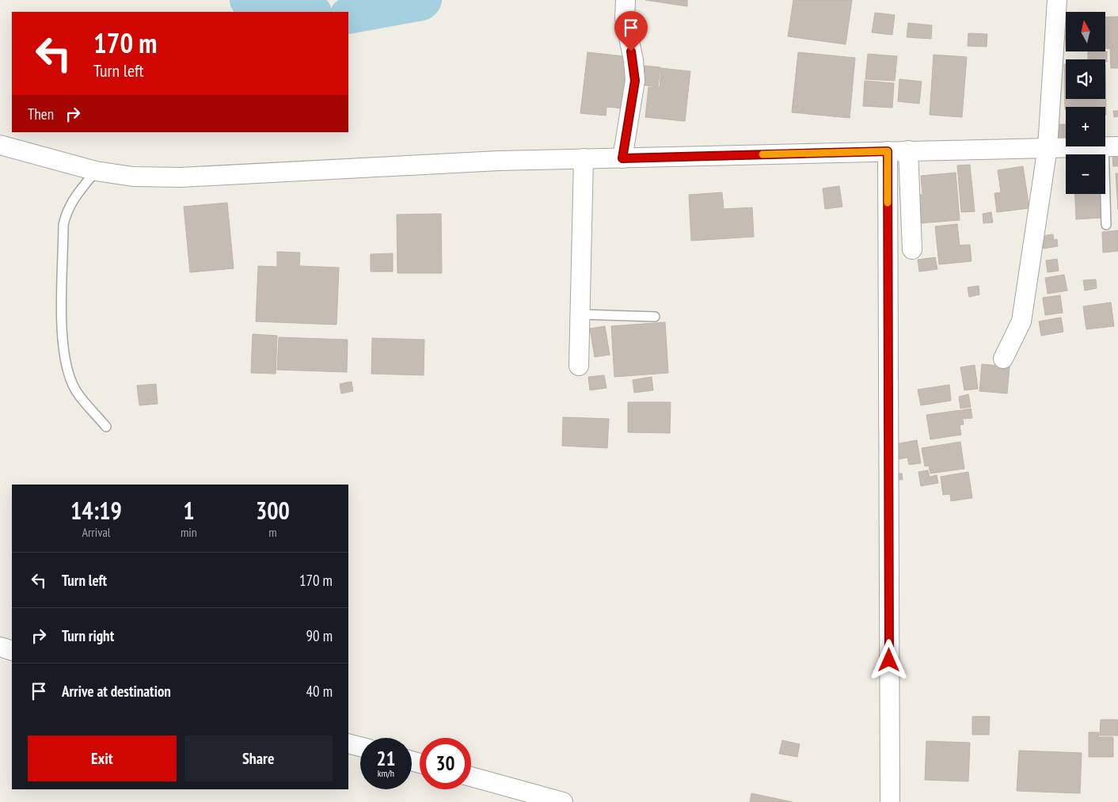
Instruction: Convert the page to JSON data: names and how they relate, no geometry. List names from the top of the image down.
{
  "north": "top",
  "page": {
    "map_buttons": ["+", "−"],
    "turn": ["170 m", "Turn left"],
    "then": "Then",
    "eta": [
      "14:19",
      "Arrival",
      "1",
      "min",
      "300",
      "m"
    ],
    "list": [
      {
        "name": "Turn left",
        "value": "170 m"
      },
      {
        "name": "Turn right",
        "value": "90 m"
      },
      {
        "name": "Arrive at destination",
        "value": "40 m"
      }
    ],
    "buttons": ["Exit", "Share"],
    "speed": "21 km/h",
    "limit": "30"
  }
}
